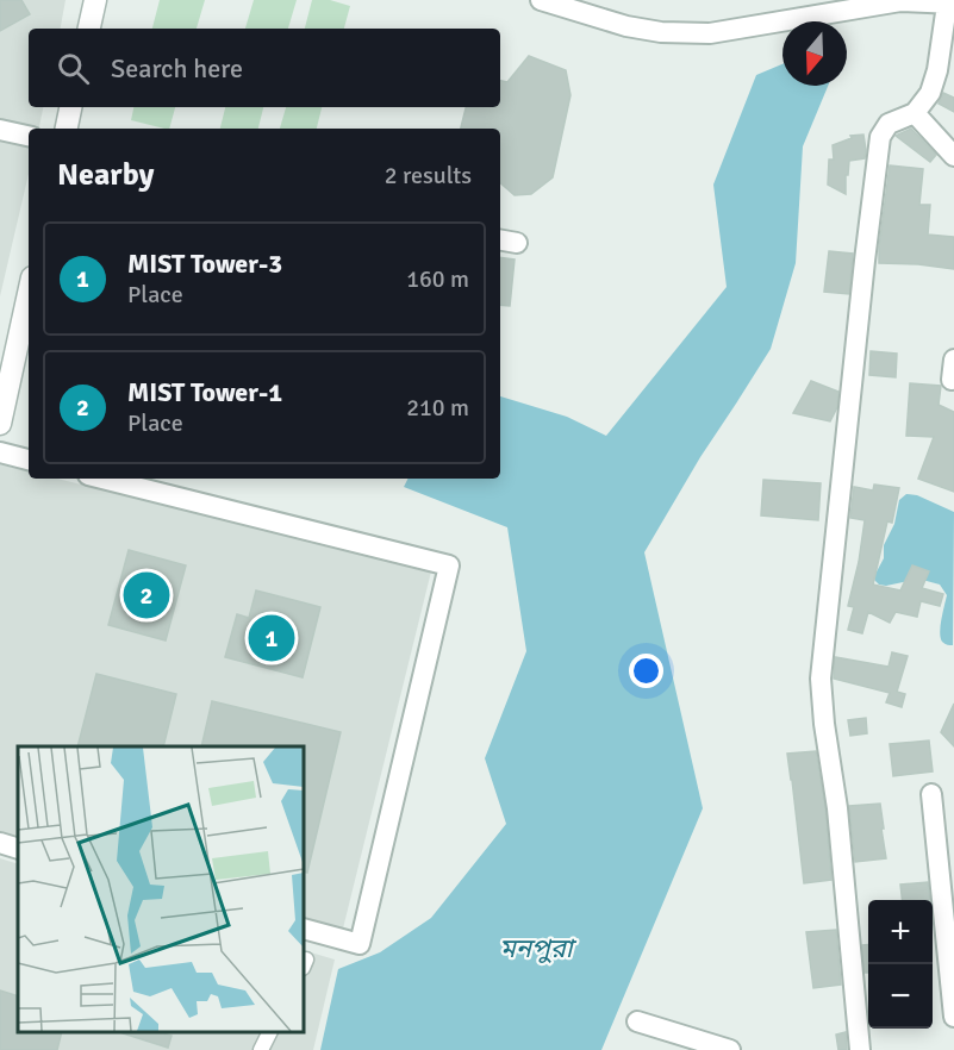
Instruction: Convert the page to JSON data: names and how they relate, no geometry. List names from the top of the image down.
{
  "water": ["মনপুরা"],
  "north": "bottom",
  "page": {
    "search": "Search here",
    "heading": ["Nearby", "2 results"],
    "list": [
      {
        "mark": "1",
        "name": "MIST Tower-3",
        "note": "Place",
        "value": "160 m"
      },
      {
        "mark": "2",
        "name": "MIST Tower-1",
        "note": "Place",
        "value": "210 m"
      }
    ],
    "pins": ["2", "1"],
    "map_buttons": ["+", "−"]
  }
}
